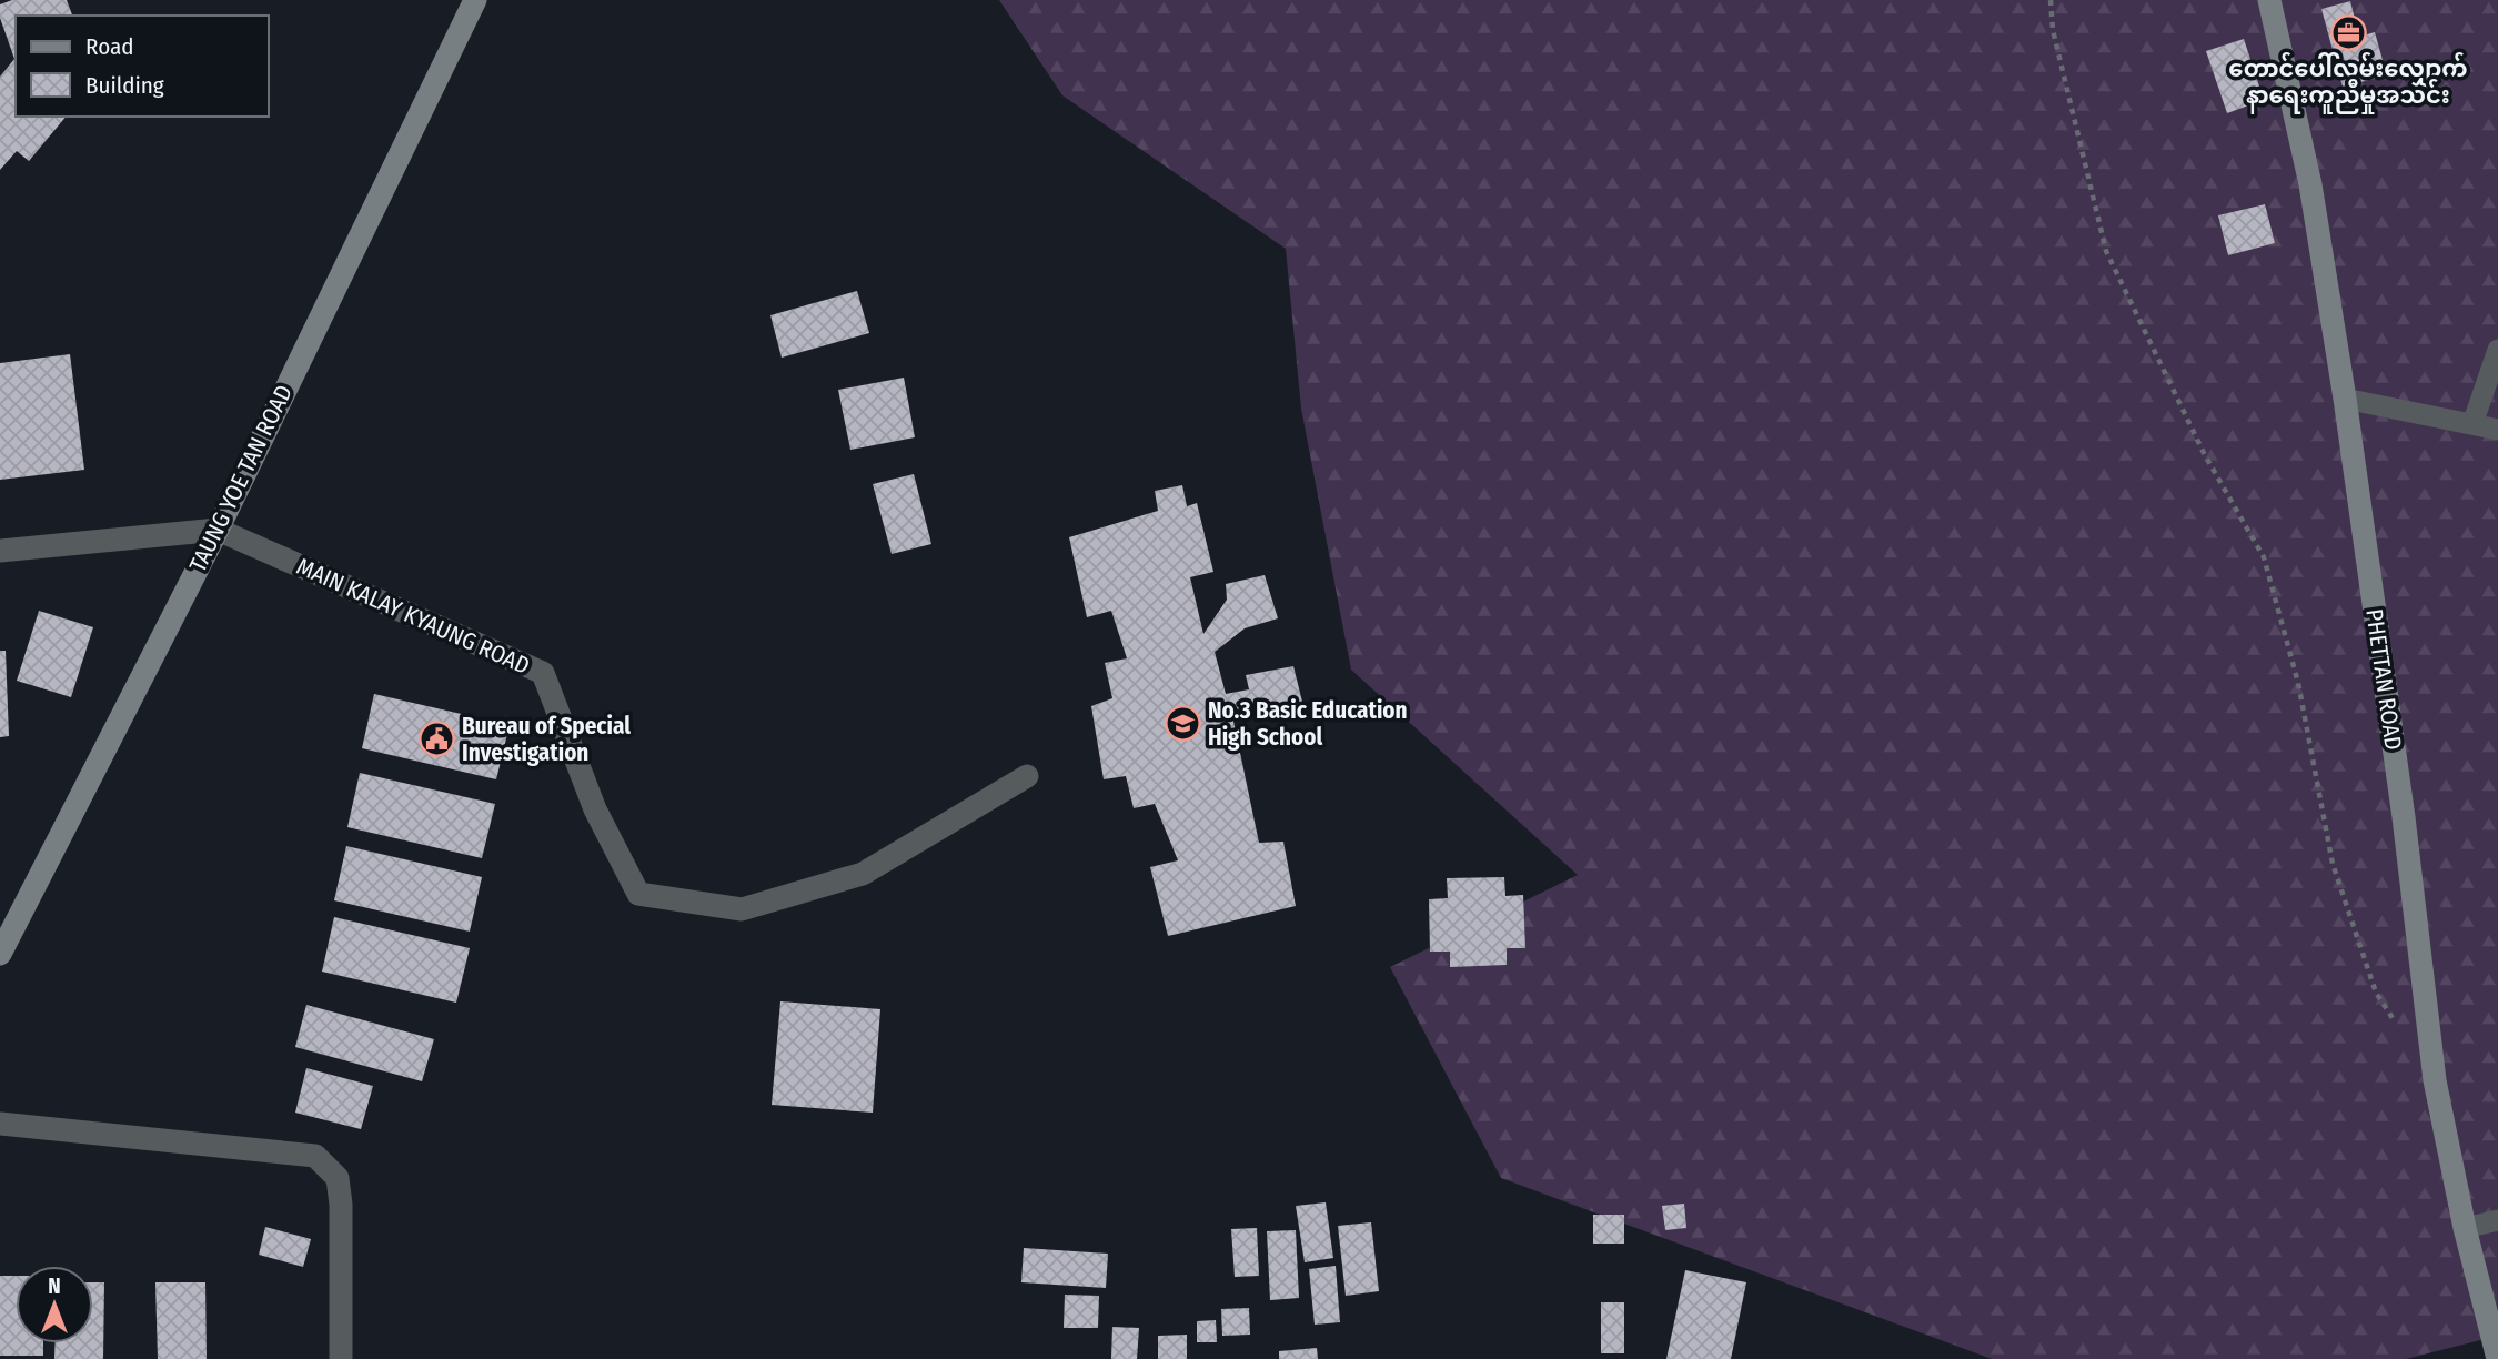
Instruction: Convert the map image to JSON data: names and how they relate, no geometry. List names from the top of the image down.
{
  "streets": {
    "street": ["TAUNG YOE TAN ROAD", "MAIN KALAY KYAUNG ROAD", "PHETTAN ROAD"]
  },
  "crossings": [
    ["TAUNG YOE TAN ROAD", "MAIN KALAY KYAUNG ROAD"]
  ],
  "places": {
    "office": ["တောင်ပေါ်လမ်းလျှောက် နာရေးကူညီမှုအသင်း"],
    "school or university": ["No.3 Basic Education High School"],
    "public building": ["Bureau of Special Investigation"]
  },
  "legend": ["Road", "Building"],
  "north": "top"
}
